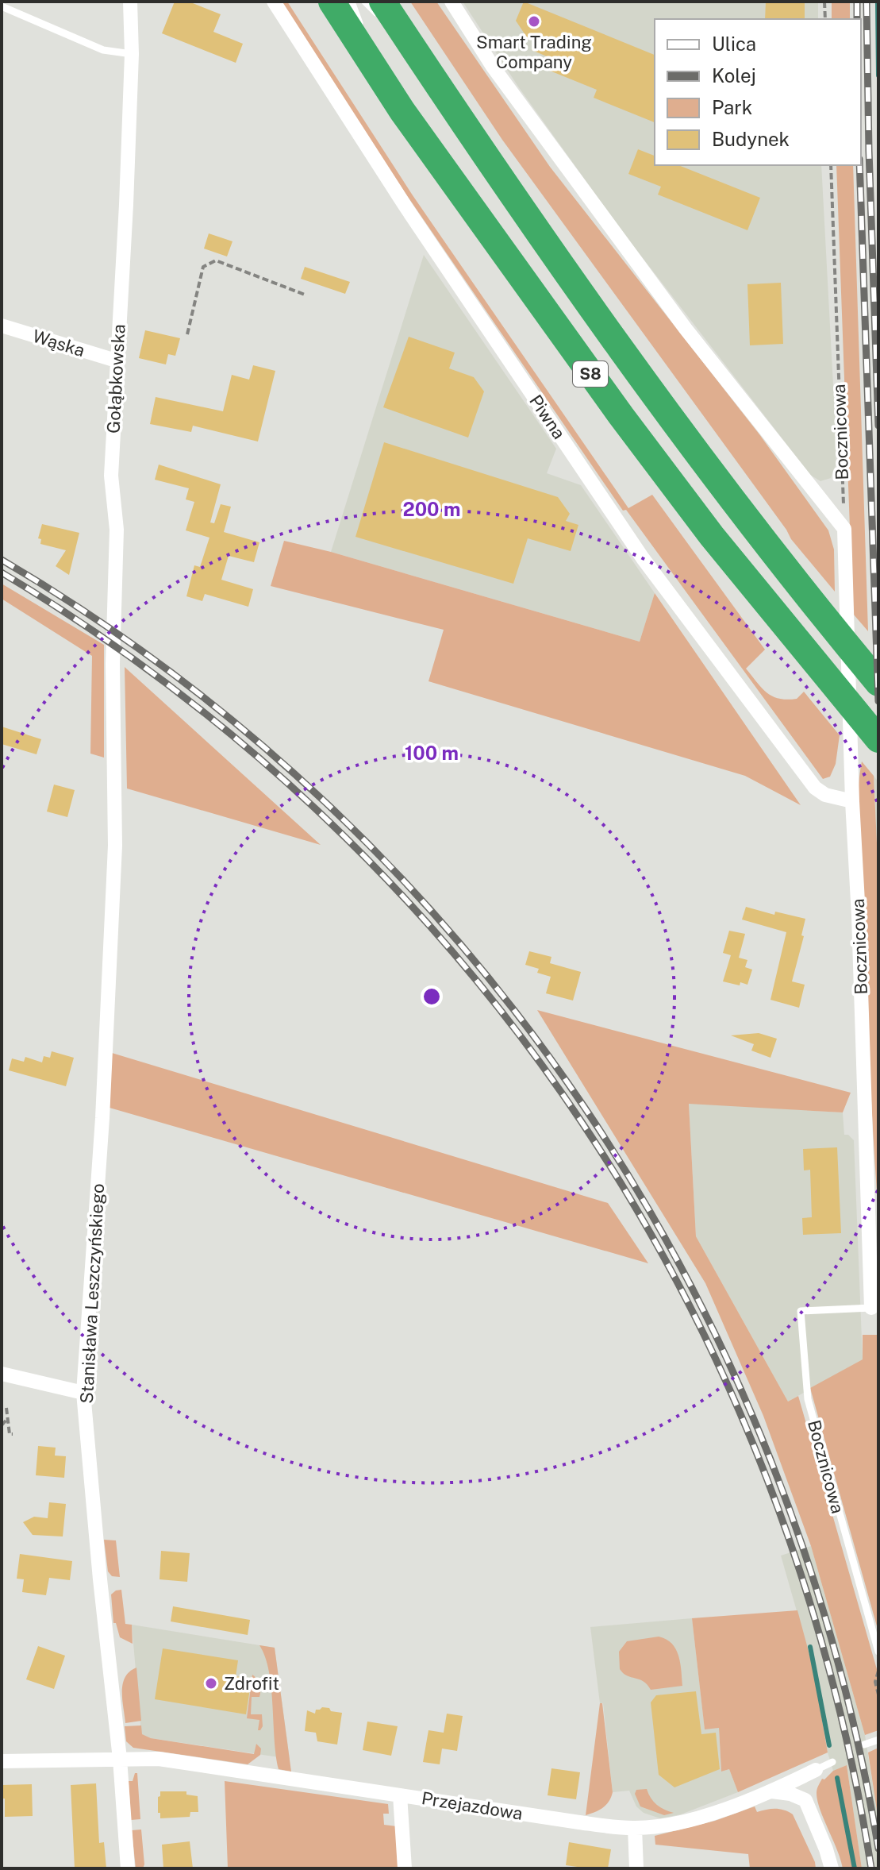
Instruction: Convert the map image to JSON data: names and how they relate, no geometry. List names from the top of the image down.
{
  "streets": {
    "highway": ["S8"],
    "street": [
      "Wąska",
      "Gołąbkowska",
      "Piwna",
      "Bocznicowa",
      "Stanisława Leszczyńskiego",
      "Przejazdowa"
    ]
  },
  "crossings": [
    ["Wąska", "Gołąbkowska"],
    ["Gołąbkowska", "Stanisława Leszczyńskiego"],
    ["Piwna", "Bocznicowa"],
    ["Stanisława Leszczyńskiego", "Przejazdowa"]
  ],
  "places": ["Smart Trading Company", "Zdrofit"],
  "legend": [
    "Ulica",
    "Kolej",
    "Park",
    "Budynek"
  ],
  "rings": ["200 m", "100 m"]
}
